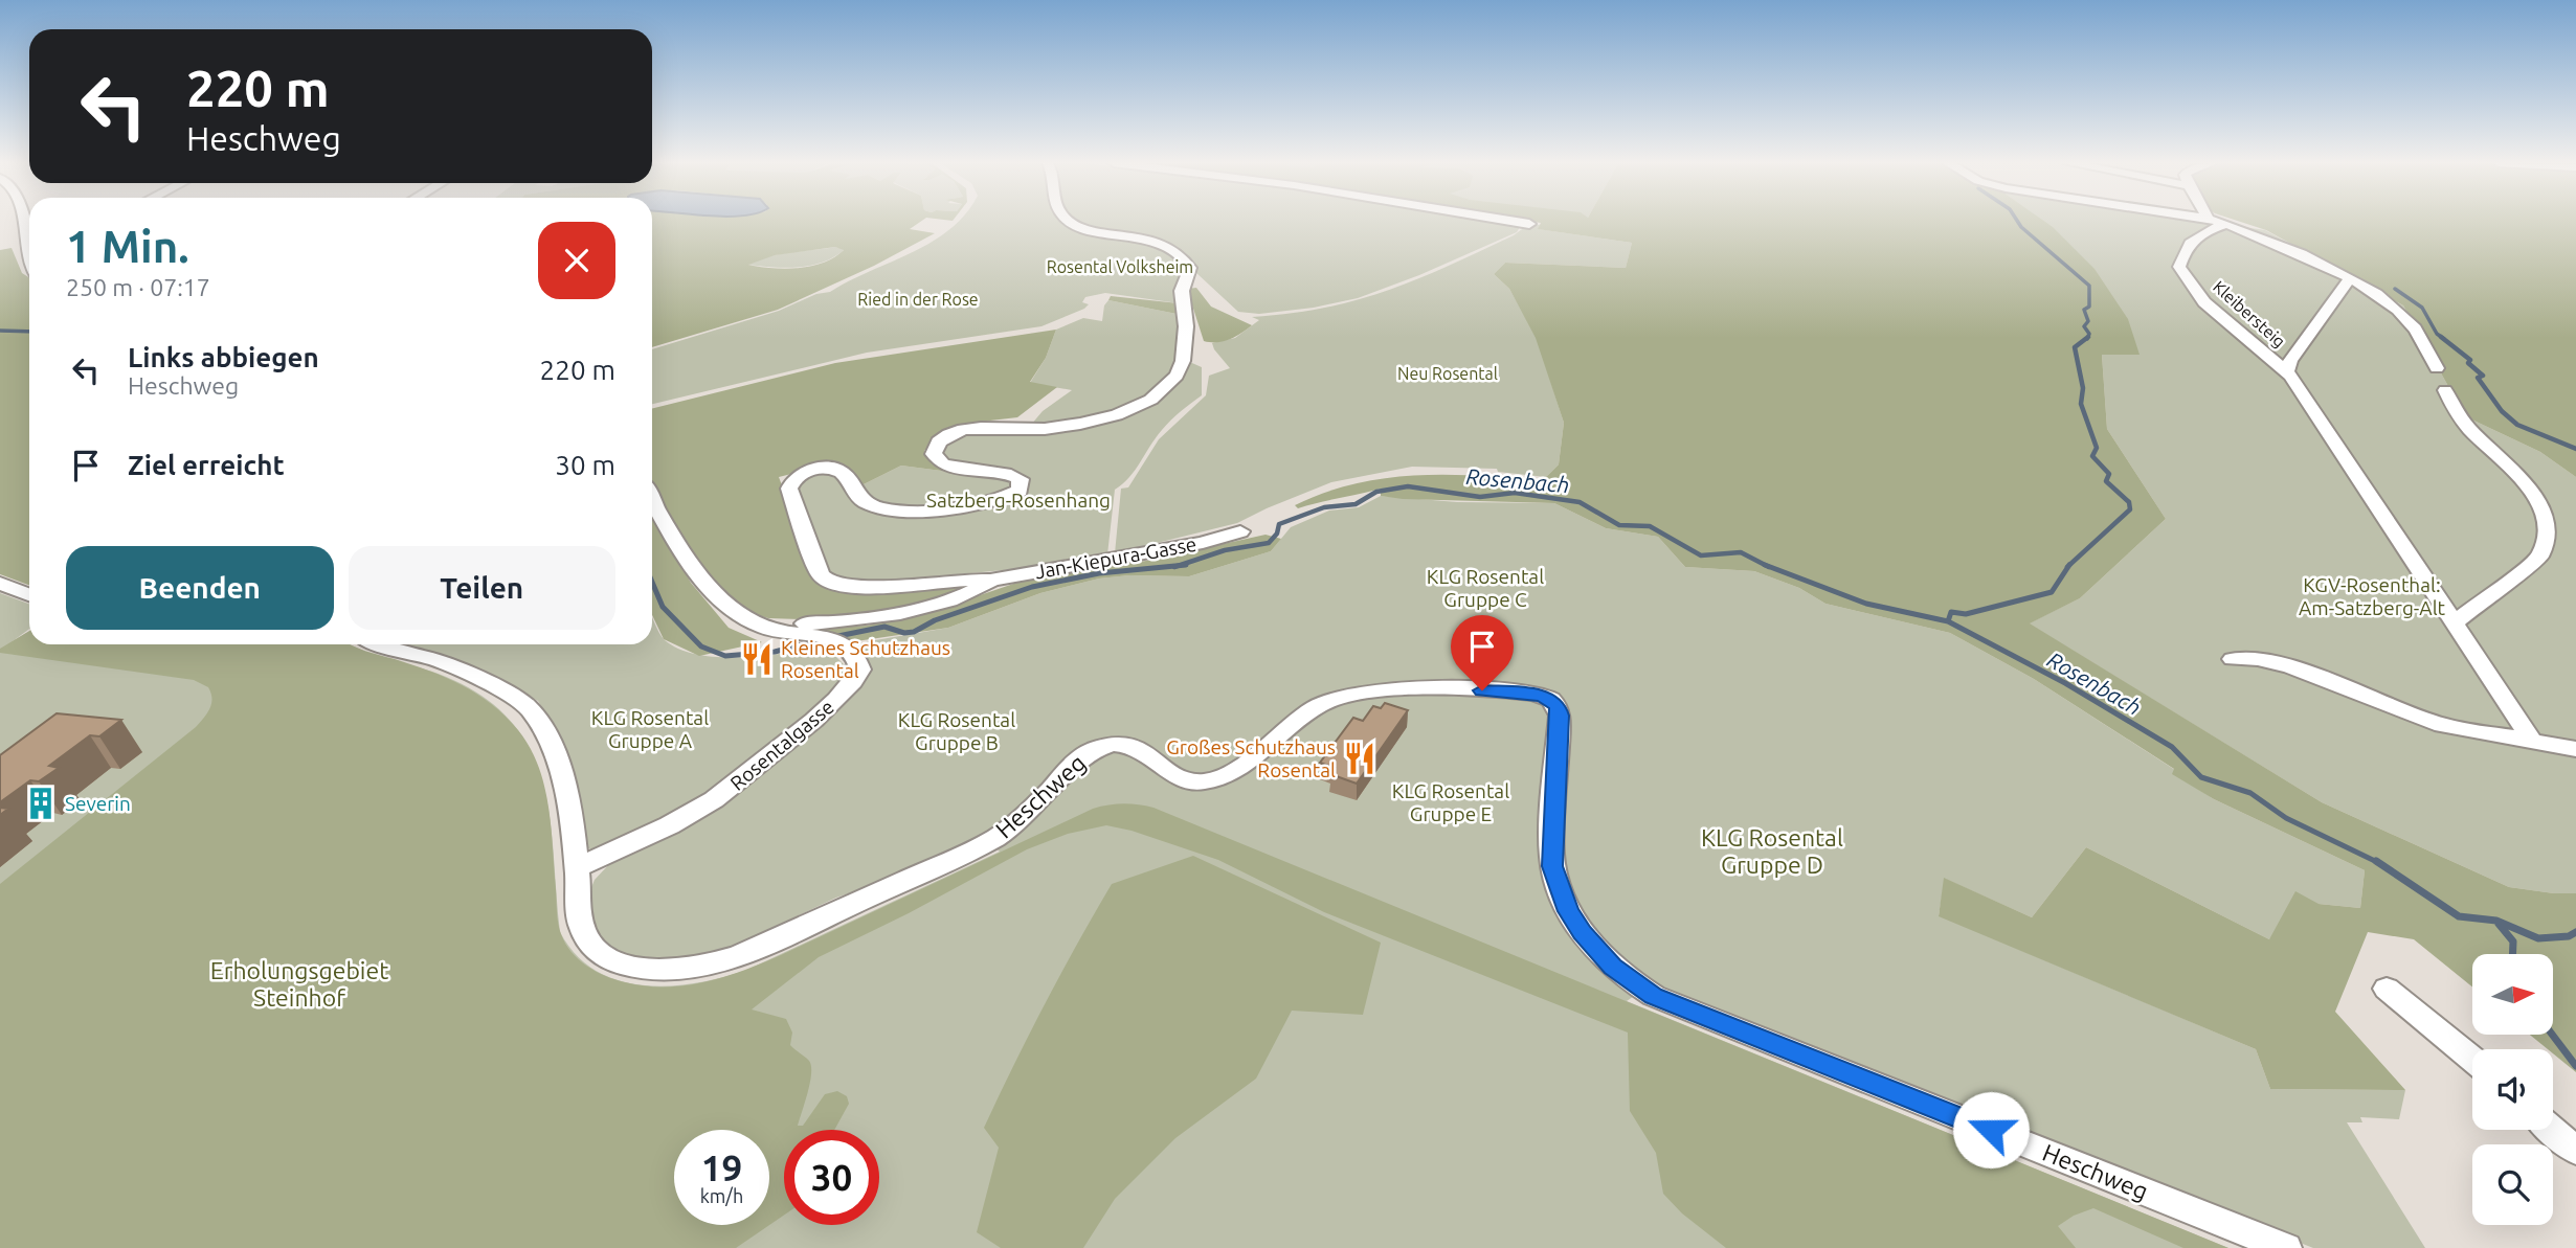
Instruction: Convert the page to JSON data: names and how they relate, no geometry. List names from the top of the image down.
{
  "streets": {
    "street": [
      "Kleibersteig",
      "Jan-Kiepura-Gasse",
      "Rosentalgasse",
      "Heschweg"
    ]
  },
  "crossings": [
    ["Jan-Kiepura-Gasse", "Rosentalgasse"],
    ["Rosentalgasse", "Heschweg"]
  ],
  "water": ["Rosenbach"],
  "parks": [
    "Rosental Volksheim",
    "Ried in der Rose",
    "Neu Rosental",
    "Satzberg-Rosenhang",
    "KLG Rosental Gruppe C",
    "KGV-Rosenthal: Am-Satzberg-Alt",
    "KLG Rosental Gruppe A",
    "KLG Rosental Gruppe B",
    "KLG Rosental Gruppe E",
    "KLG Rosental Gruppe D",
    "Erholungsgebiet Steinhof"
  ],
  "places": {
    "restaurant": ["Kleines Schutzhaus Rosental", "Großes Schutzhaus Rosental"],
    "building": ["Severin"]
  },
  "north": "right",
  "page": {
    "turn": ["220 m", "Heschweg"],
    "heading": ["1 Min.", "250 m · 07:17"],
    "list": [
      {
        "name": "Links abbiegen",
        "note": "Heschweg",
        "value": "220 m"
      },
      {
        "name": "Ziel erreicht",
        "value": "30 m"
      }
    ],
    "buttons": ["Beenden", "Teilen"],
    "speed": "19 km/h",
    "limit": "30"
  }
}
